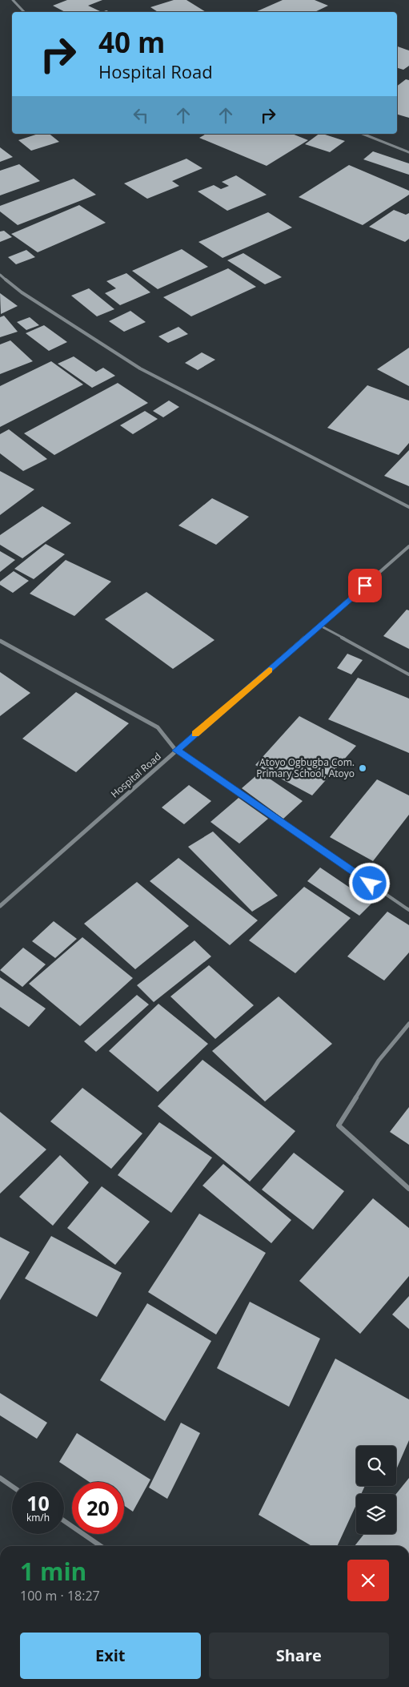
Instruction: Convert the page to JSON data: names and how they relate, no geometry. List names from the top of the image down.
{
  "streets": {
    "street": ["Hospital Road"]
  },
  "places": ["Atoyo Ogbugba Com. Primary School, Atoyo"],
  "page": {
    "turn": ["40 m", "Hospital Road"],
    "speed": "10 km/h",
    "limit": "20",
    "heading": ["1 min", "100 m · 18:27"],
    "buttons": ["Exit", "Share"]
  }
}
